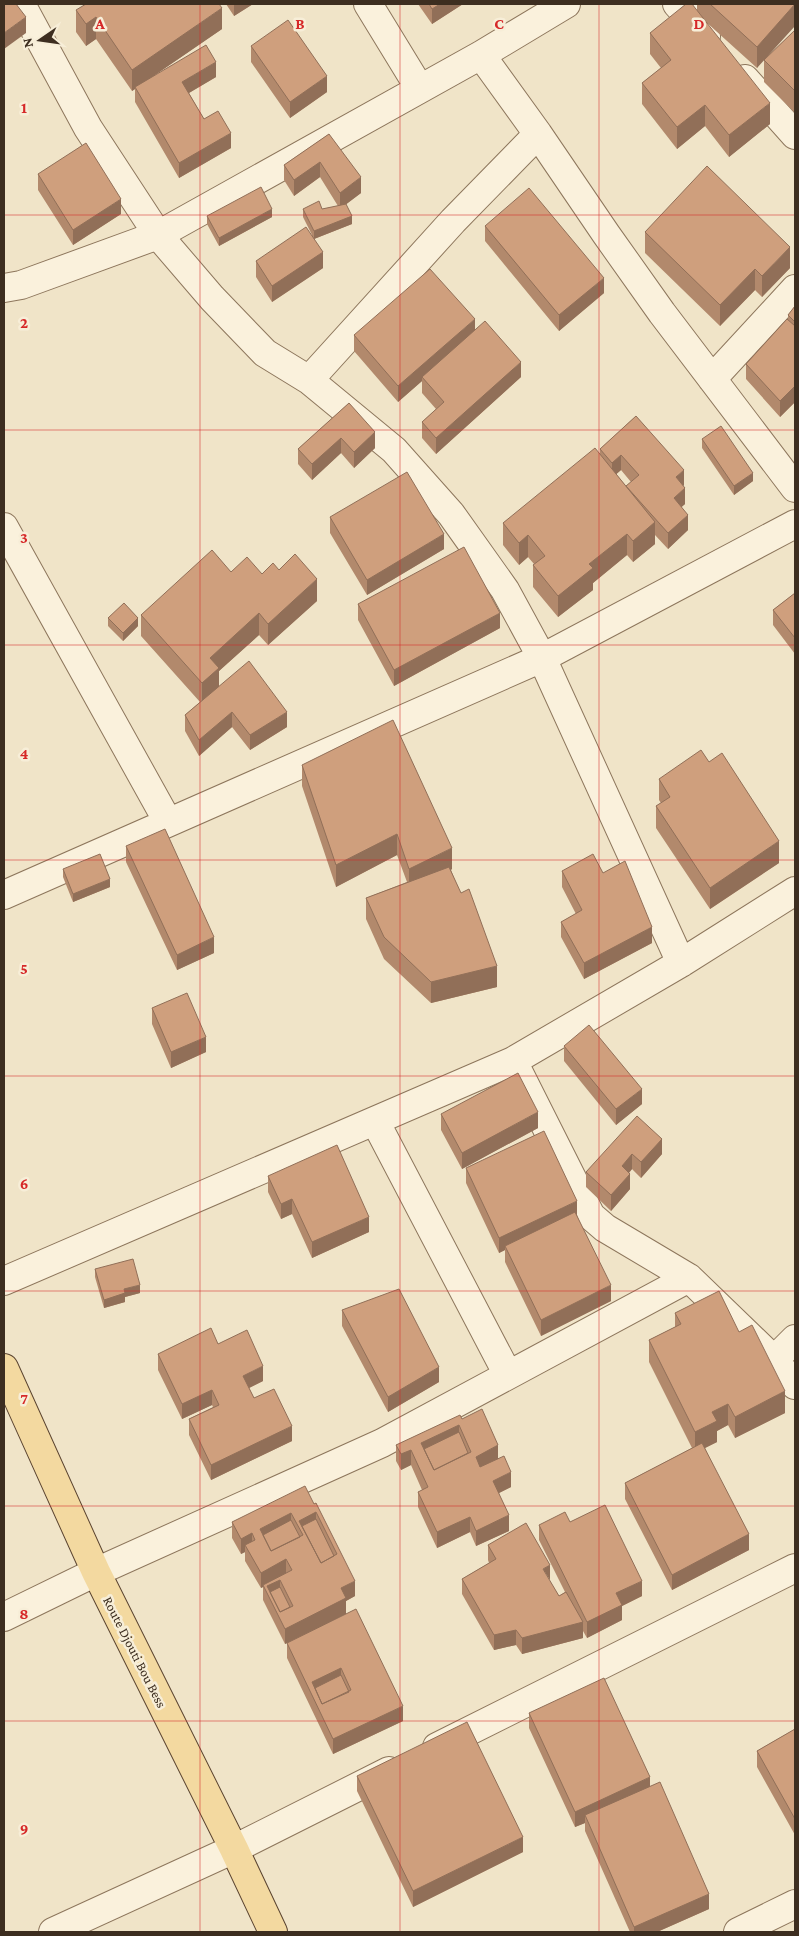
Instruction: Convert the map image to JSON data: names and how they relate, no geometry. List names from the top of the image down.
{
  "streets": {
    "main road": ["Route Djouti Bou Bess"]
  },
  "north": "left",
  "grid": {
    "columns": [
      "A",
      "B",
      "C",
      "D"
    ],
    "rows": [
      "1",
      "2",
      "3",
      "4",
      "5",
      "6",
      "7",
      "8",
      "9"
    ]
  }
}
